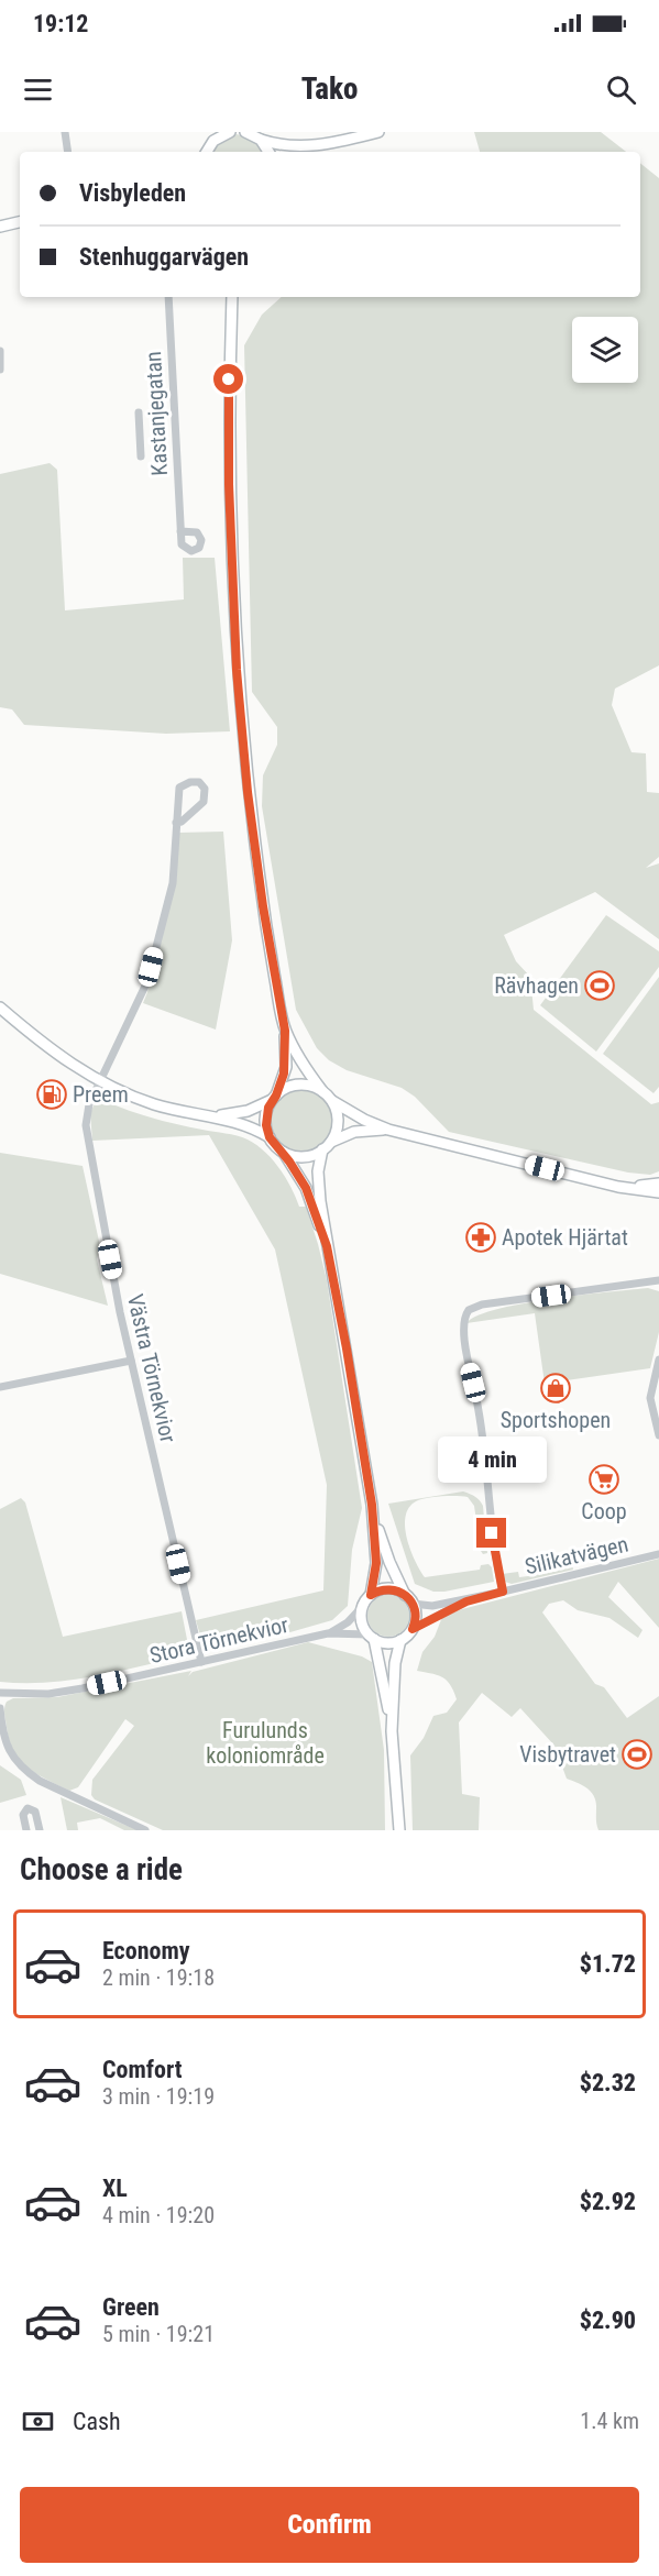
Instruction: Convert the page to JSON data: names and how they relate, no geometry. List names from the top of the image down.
{
  "streets": {
    "street": [
      "Kastanjegatan",
      "Västra Törnekvior",
      "Silikatvägen",
      "Stora Törnekvior"
    ]
  },
  "crossings": [
    ["Västra Törnekvior", "Stora Törnekvior"]
  ],
  "parks": ["Furulunds koloniområde"],
  "places": {
    "sports": ["Rävhagen", "Visbytravet"],
    "fuel station": ["Preem"],
    "pharmacy": ["Apotek Hjärtat"],
    "shop": ["Sportshopen"],
    "supermarket": ["Coop"]
  },
  "page": {
    "status": "19:12",
    "header": "Tako",
    "banner": ["Visbyleden", "Stenhuggarvägen"],
    "bubble": "4 min",
    "heading": "Choose a ride",
    "list": [
      {
        "name": "Economy",
        "note": "2 min · 19:18",
        "value": "$1.72"
      },
      {
        "name": "Comfort",
        "note": "3 min · 19:19",
        "value": "$2.32"
      },
      {
        "name": "XL",
        "note": "4 min · 19:20",
        "value": "$2.92"
      },
      {
        "name": "Green",
        "note": "5 min · 19:21",
        "value": "$2.90"
      }
    ],
    "pay": ["Cash", "1.4 km"],
    "buttons": "Confirm"
  }
}
